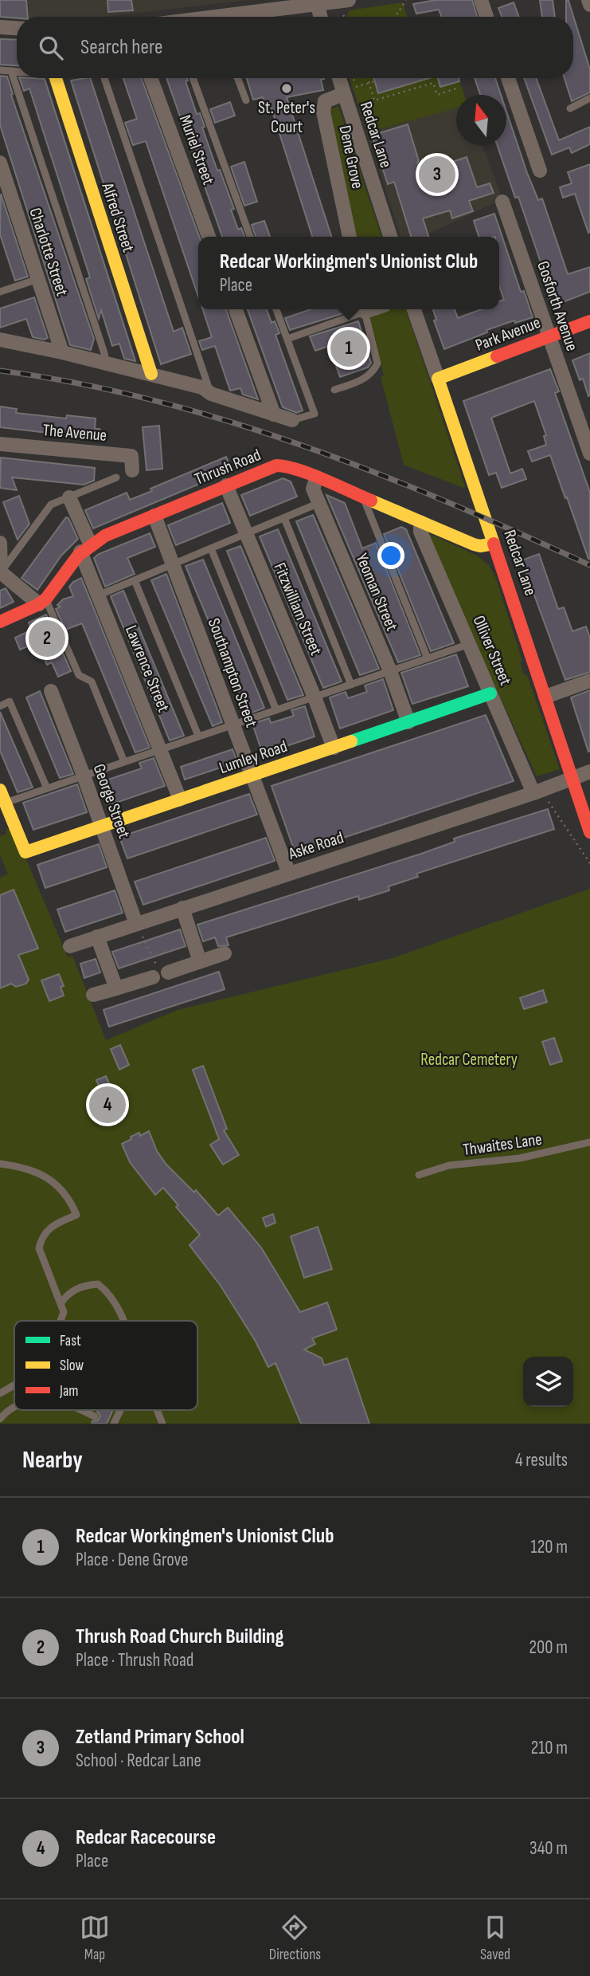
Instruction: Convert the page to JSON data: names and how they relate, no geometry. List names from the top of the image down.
{
  "streets": {
    "main road": [
      "Redcar Lane",
      "Alfred Street",
      "Park Avenue",
      "Thrush Road",
      "Lumley Road"
    ],
    "street": [
      "Muriel Street",
      "Dene Grove",
      "Charlotte Street",
      "Gosforth Avenue",
      "The Avenue",
      "Yeoman Street",
      "Fitzwilliam Street",
      "Olliver Street",
      "Lawrence Street",
      "Southampton Street",
      "George Street",
      "Aske Road"
    ],
    "lane": ["Thwaites Lane"]
  },
  "crossings": [
    ["Redcar Lane", "Dene Grove"],
    ["Redcar Lane", "Park Avenue"],
    ["Redcar Lane", "Thrush Road"],
    ["Redcar Lane", "Aske Road"],
    ["Gosforth Avenue", "Park Avenue"],
    ["Thrush Road", "Yeoman Street"],
    ["Thrush Road", "Fitzwilliam Street"],
    ["Thrush Road", "Olliver Street"],
    ["Thrush Road", "Lawrence Street"],
    ["Thrush Road", "Southampton Street"],
    ["Yeoman Street", "Lumley Road"],
    ["Fitzwilliam Street", "Lumley Road"],
    ["Olliver Street", "Lumley Road"],
    ["Olliver Street", "Aske Road"],
    ["Lawrence Street", "Lumley Road"],
    ["Southampton Street", "Lumley Road"],
    ["Southampton Street", "Aske Road"],
    ["Lumley Road", "George Street"],
    ["George Street", "Aske Road"]
  ],
  "parks": ["Redcar Cemetery"],
  "places": ["St. Peter's Court"],
  "legend": ["Fast", "Slow", "Jam"],
  "north": "top",
  "page": {
    "search": "Search here",
    "pins": [
      "3",
      "1",
      "2",
      "4"
    ],
    "popup": ["Redcar Workingmen's Unionist Club", "Place"],
    "heading": ["Nearby", "4 results"],
    "list": [
      {
        "mark": "1",
        "name": "Redcar Workingmen's Unionist Club",
        "note": "Place · Dene Grove",
        "value": "120 m"
      },
      {
        "mark": "2",
        "name": "Thrush Road Church Building",
        "note": "Place · Thrush Road",
        "value": "200 m"
      },
      {
        "mark": "3",
        "name": "Zetland Primary School",
        "note": "School · Redcar Lane",
        "value": "210 m"
      },
      {
        "mark": "4",
        "name": "Redcar Racecourse",
        "note": "Place",
        "value": "340 m"
      }
    ],
    "nav": ["Map", "Directions", "Saved"]
  }
}
